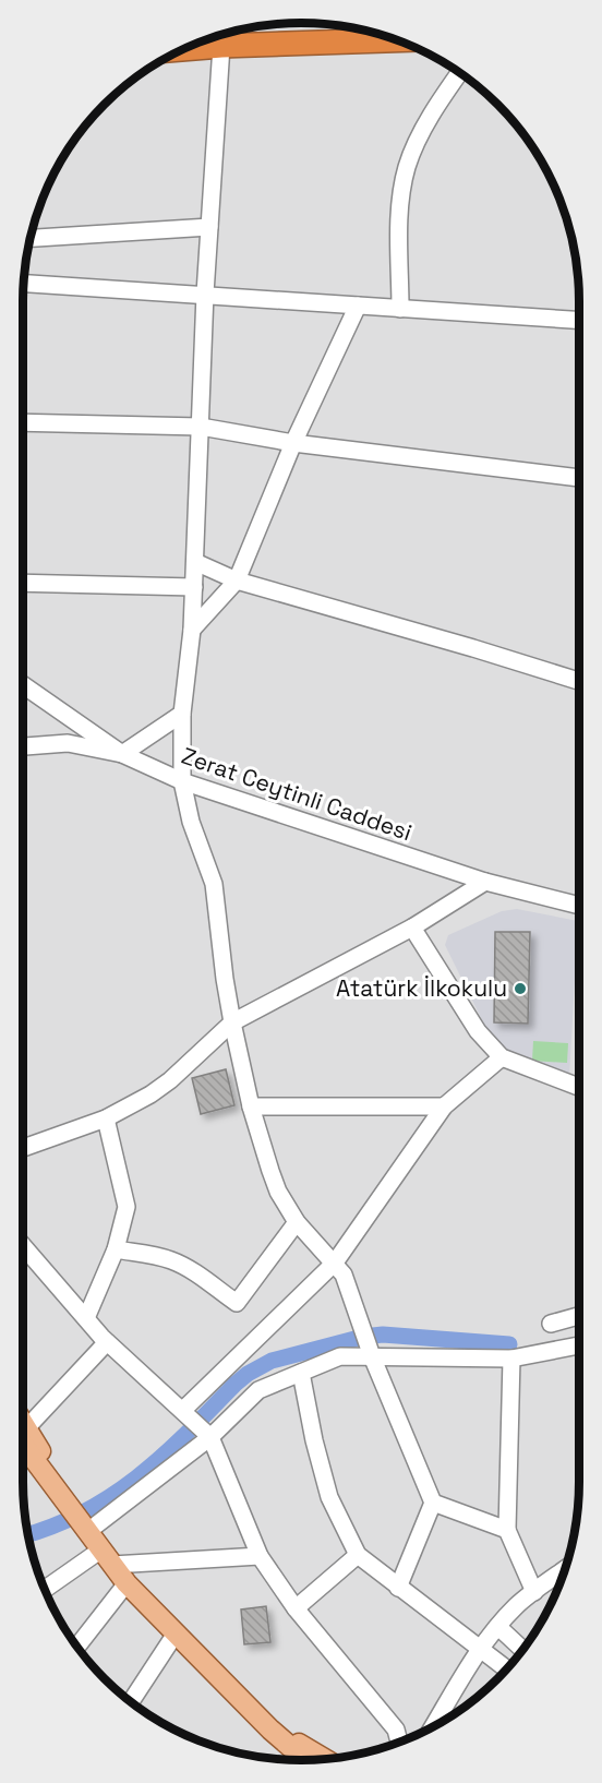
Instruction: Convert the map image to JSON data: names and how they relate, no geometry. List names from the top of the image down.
{
  "streets": {
    "street": ["Zerat Ceytinli Caddesi"]
  },
  "places": ["Atatürk İlkokulu"]
}
